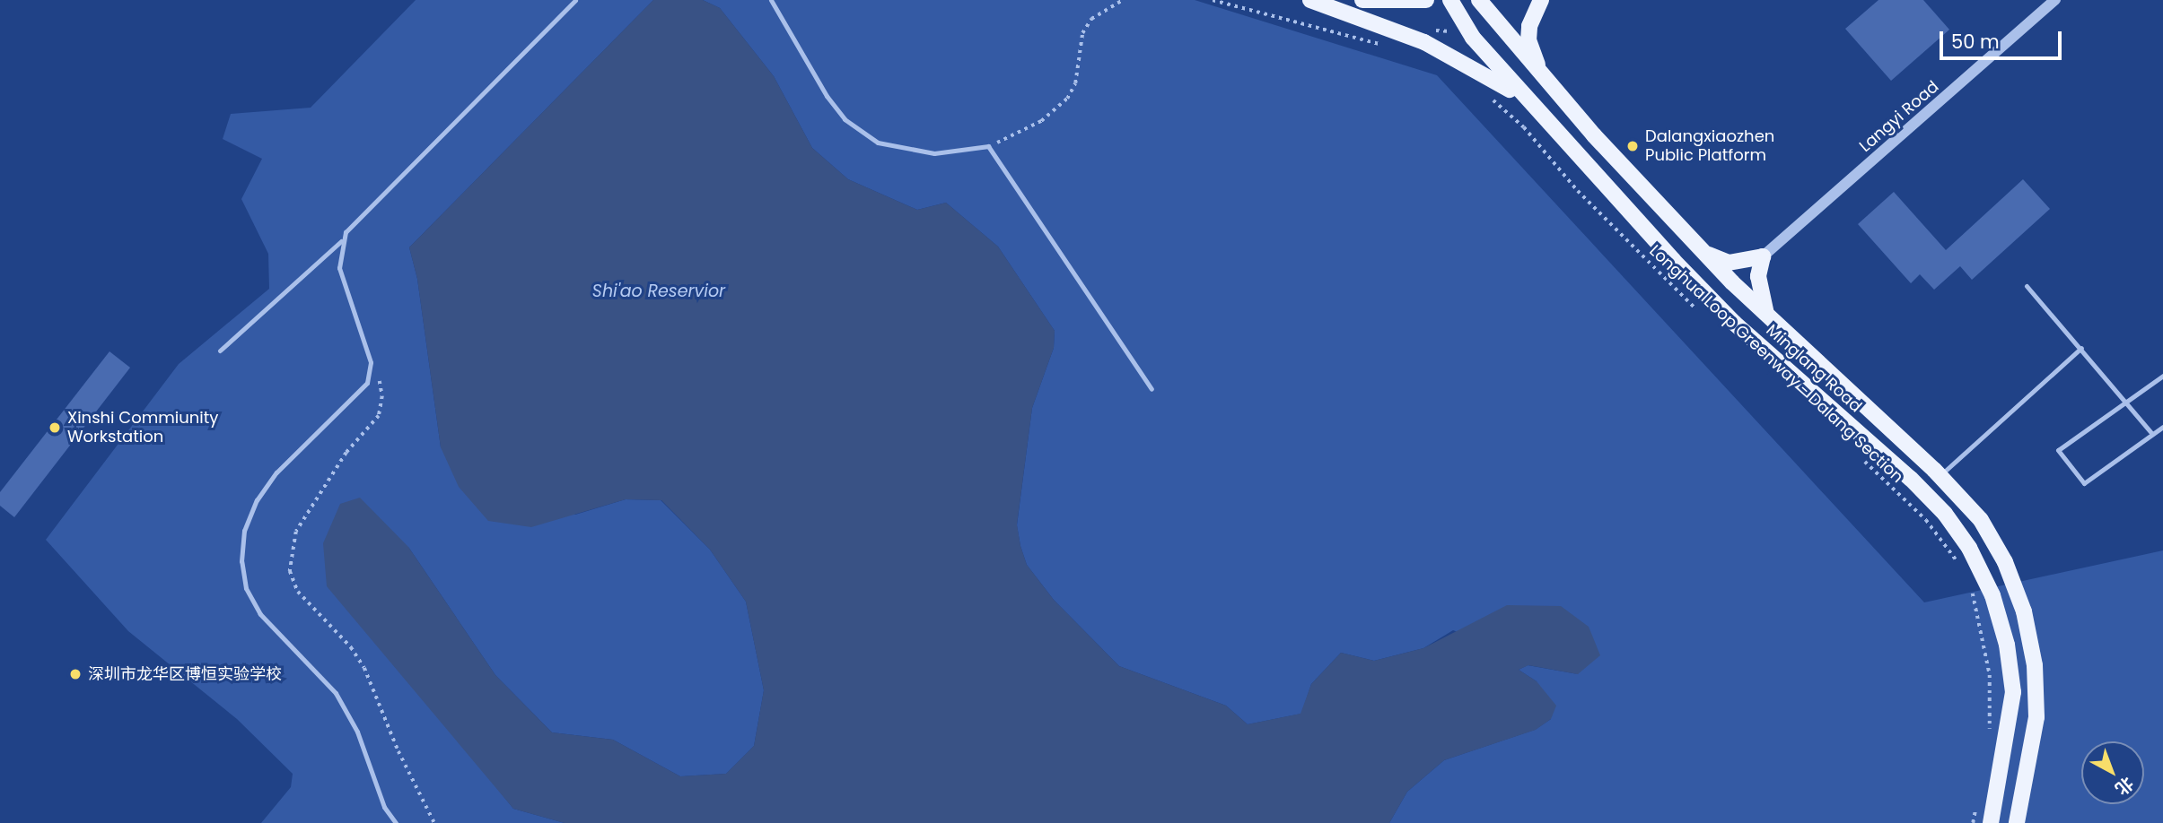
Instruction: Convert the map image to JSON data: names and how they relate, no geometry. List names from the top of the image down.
{
  "streets": {
    "main road": ["Minglang Road"],
    "street": ["Langyi Road"],
    "path": ["Longhua Loop Greenway - Dalang Section"]
  },
  "water": ["Shi'ao Reservior"],
  "places": ["Dalangxiaozhen Public Platform", "Xinshi Commiunity Workstation", "深圳市龙华区博恒实验学校"],
  "scale_bar": "50 m",
  "north": "bottom right"
}
